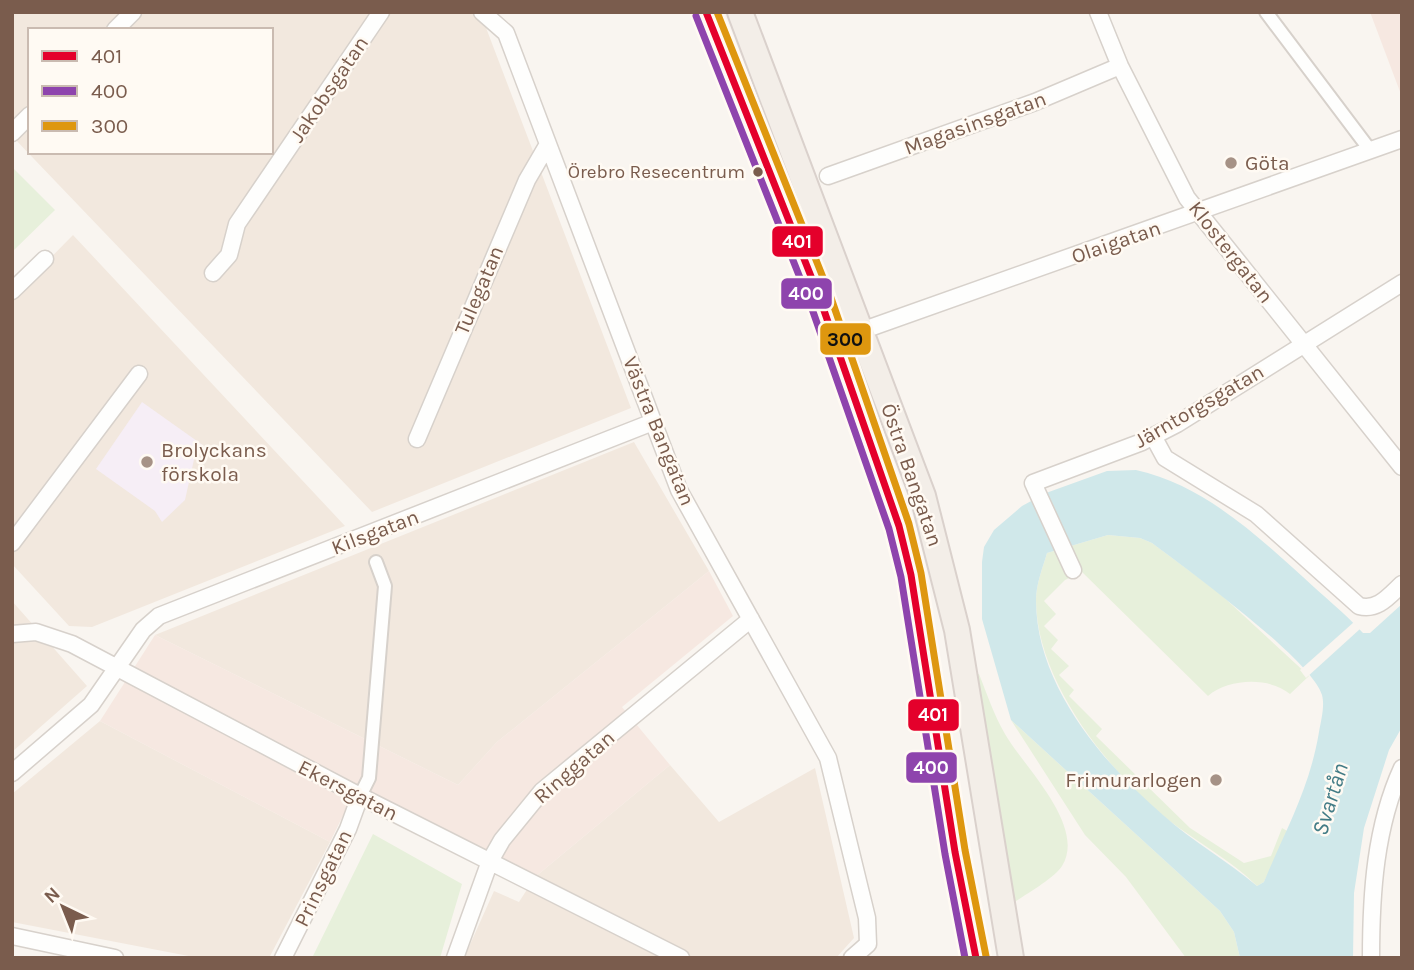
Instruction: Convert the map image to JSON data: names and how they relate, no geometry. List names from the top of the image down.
{
  "streets": {
    "main road": ["Östra Bangatan"],
    "street": [
      "Jakobsgatan",
      "Magasinsgatan",
      "Olaigatan",
      "Klostergatan",
      "Tulegatan",
      "Järntorgsgatan",
      "Västra Bangatan",
      "Kilsgatan",
      "Ringgatan",
      "Ekersgatan",
      "Prinsgatan"
    ]
  },
  "crossings": [
    ["Magasinsgatan", "Klostergatan"],
    ["Olaigatan", "Klostergatan"],
    ["Olaigatan", "Östra Bangatan"],
    ["Klostergatan", "Järntorgsgatan"],
    ["Tulegatan", "Västra Bangatan"],
    ["Västra Bangatan", "Kilsgatan"],
    ["Västra Bangatan", "Ringgatan"],
    ["Kilsgatan", "Ekersgatan"],
    ["Ringgatan", "Ekersgatan"],
    ["Ekersgatan", "Prinsgatan"]
  ],
  "water": ["Svartån"],
  "places": [
    "Göta",
    "Örebro Resecentrum",
    "Brolyckans förskola",
    "Frimurarlogen"
  ],
  "lines": ["transit line 401", "transit line 300", "transit line 400"],
  "legend": ["401", "400", "300"],
  "north": "top left"
}
